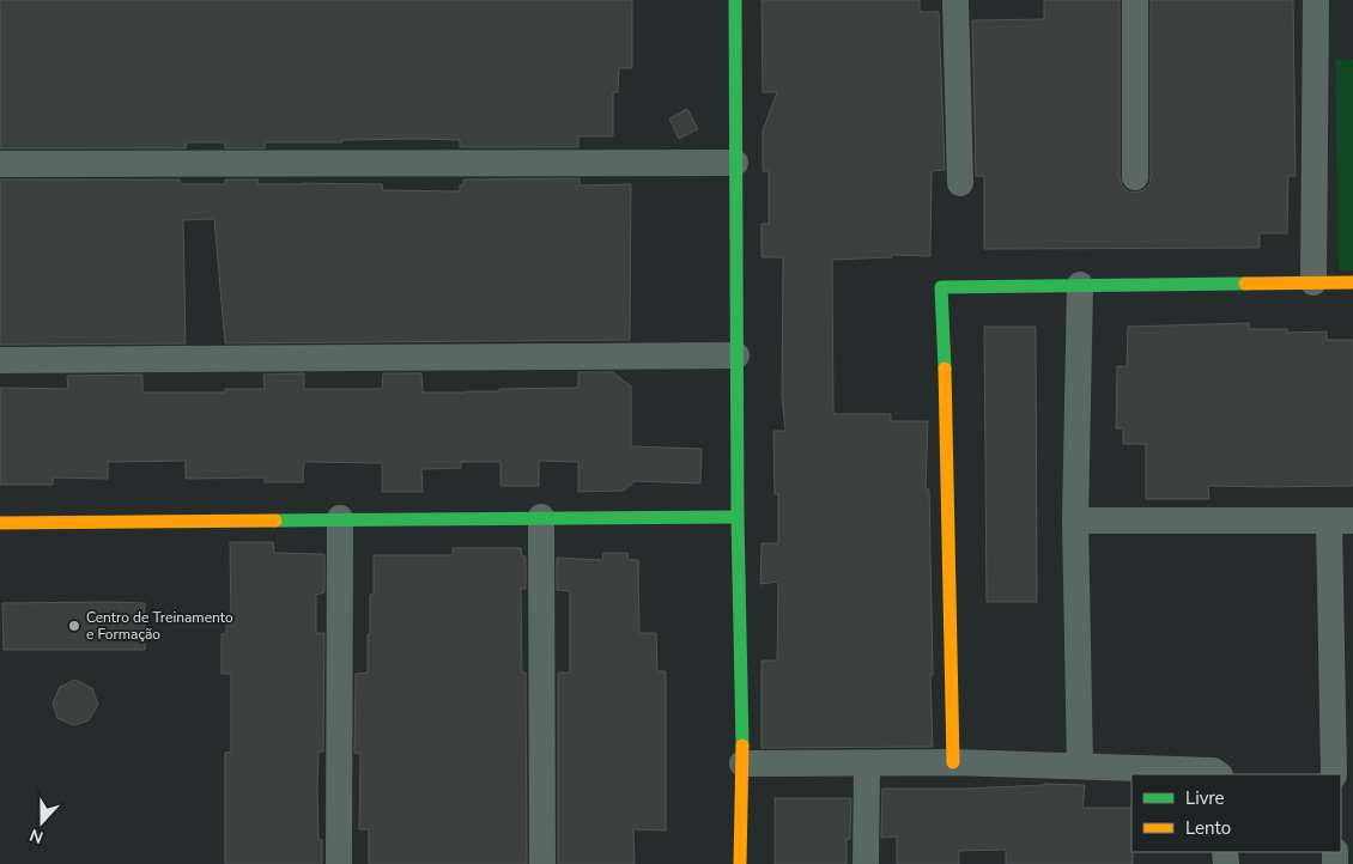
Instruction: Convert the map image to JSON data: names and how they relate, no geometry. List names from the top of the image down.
{
  "places": ["Centro de Treinamento e Formação"],
  "legend": ["Livre", "Lento"],
  "north": "bottom"
}
